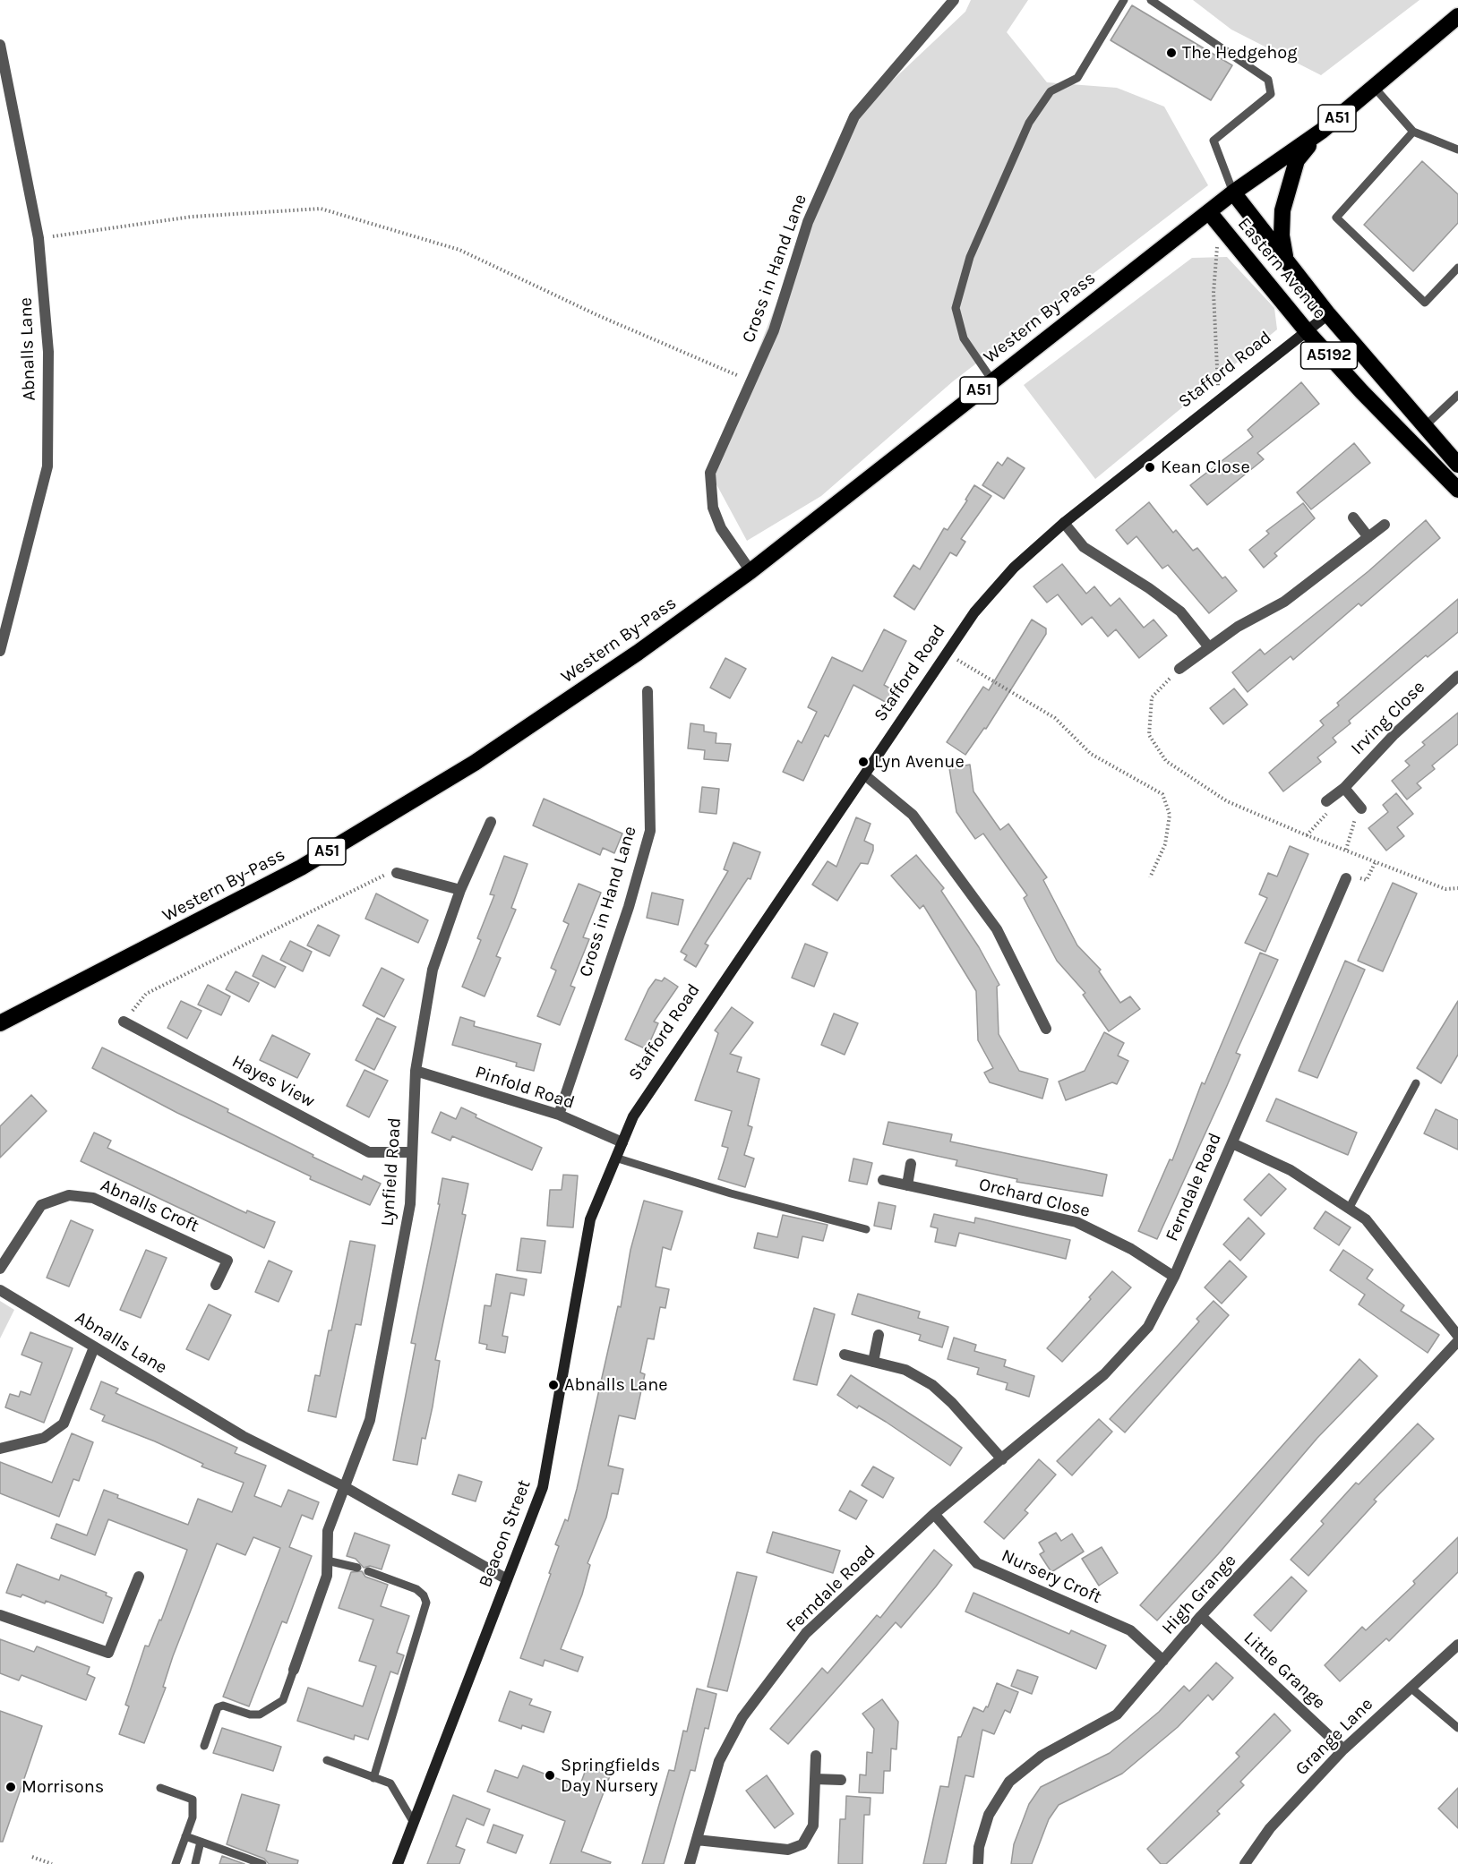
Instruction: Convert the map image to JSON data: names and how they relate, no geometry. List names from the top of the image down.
{
  "streets": {
    "highway": [
      "A51",
      "Eastern Avenue",
      "Western By-Pass",
      "A5192"
    ],
    "street": [
      "Cross in Hand Lane",
      "Abnalls Lane",
      "Stafford Road",
      "Irving Close",
      "Hayes View",
      "Pinfold Road",
      "Lynfield Road",
      "Ferndale Road",
      "Orchard Close",
      "Abnalls Croft",
      "Beacon Street",
      "Nursery Croft",
      "High Grange",
      "Little Grange",
      "Grange Lane"
    ]
  },
  "crossings": [
    ["A51", "Eastern Avenue"],
    ["A51", "Western By-Pass"],
    ["Cross in Hand Lane", "Western By-Pass"],
    ["Cross in Hand Lane", "Pinfold Road"],
    ["Eastern Avenue", "Western By-Pass"],
    ["Eastern Avenue", "Stafford Road"],
    ["Abnalls Lane", "Lynfield Road"],
    ["Abnalls Lane", "Beacon Street"],
    ["Stafford Road", "Pinfold Road"],
    ["Stafford Road", "Beacon Street"],
    ["Hayes View", "Lynfield Road"],
    ["Pinfold Road", "Lynfield Road"],
    ["Pinfold Road", "Beacon Street"],
    ["Ferndale Road", "Orchard Close"],
    ["Ferndale Road", "Nursery Croft"],
    ["Nursery Croft", "High Grange"],
    ["High Grange", "Little Grange"],
    ["Little Grange", "Grange Lane"]
  ],
  "places": [
    "The Hedgehog",
    "Kean Close",
    "Lyn Avenue",
    "Abnalls Lane",
    "Springfields Day Nursery",
    "Morrisons"
  ]
}
